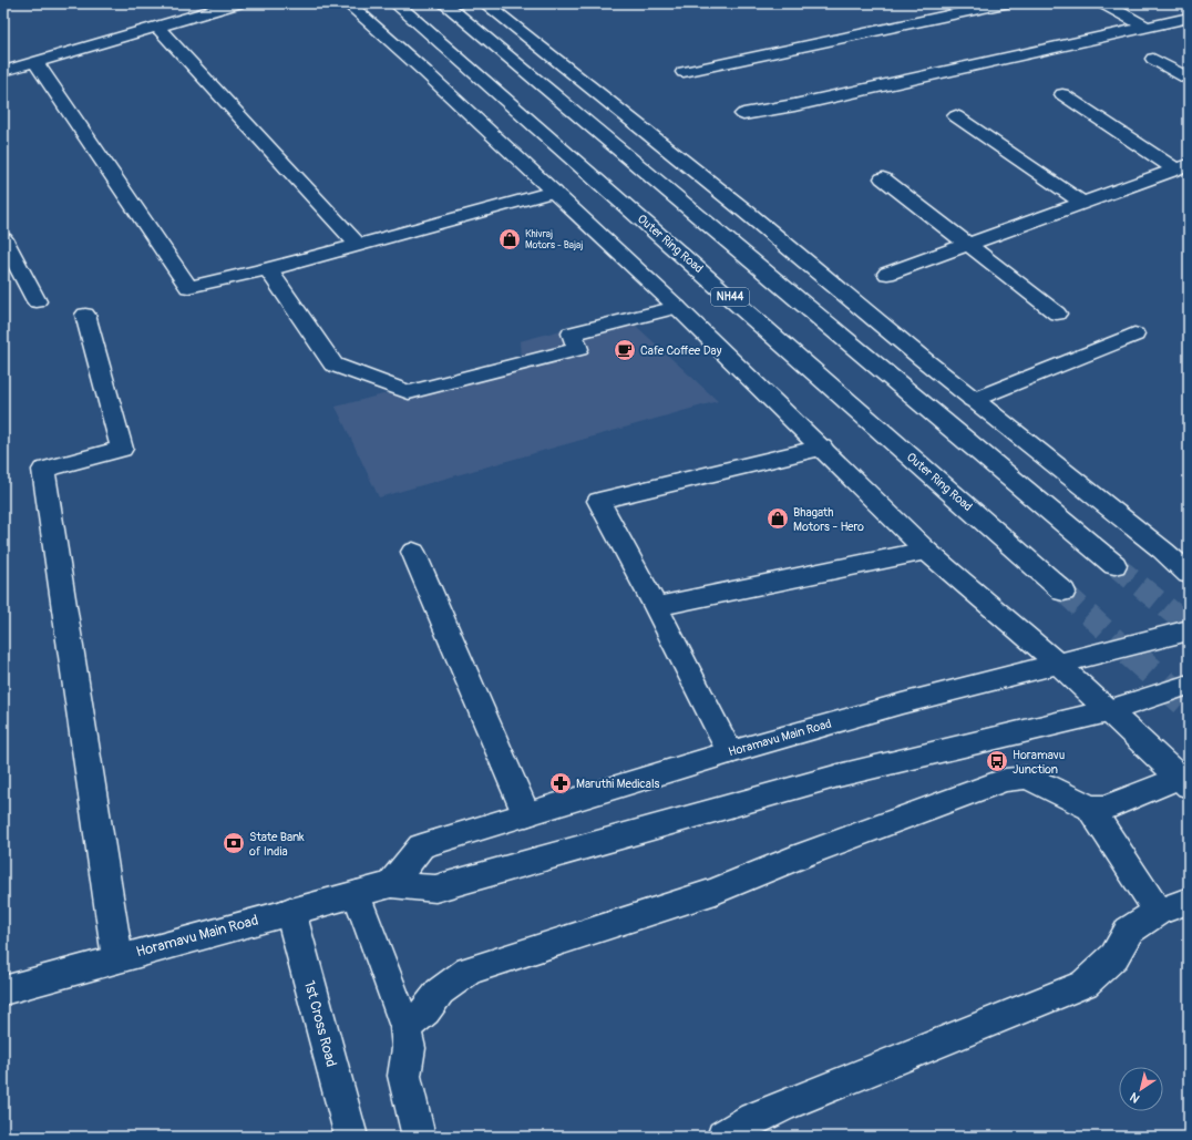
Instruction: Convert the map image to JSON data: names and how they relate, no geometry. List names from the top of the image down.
{
  "streets": {
    "main road": [
      "Outer Ring Road",
      "NH44",
      "Horamavu Main Road",
      "1st Cross Road"
    ]
  },
  "crossings": [
    ["Horamavu Main Road", "1st Cross Road"]
  ],
  "places": {
    "shop": ["Khivraj Motors - Bajaj", "Bhagath Motors - Hero"],
    "cafe": ["Cafe Coffee Day"],
    "bus stop": ["Horamavu Junction"],
    "pharmacy": ["Maruthi Medicals"],
    "bank": ["State Bank of India"]
  },
  "north": "bottom left"
}
